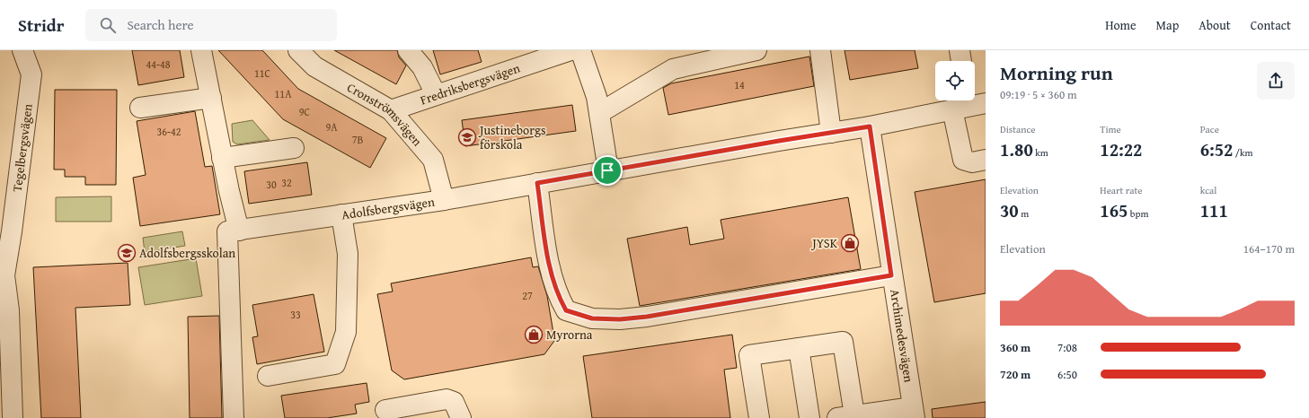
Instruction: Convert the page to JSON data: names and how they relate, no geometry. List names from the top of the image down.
{
  "streets": {
    "street": [
      "Fredriksbergsvägen",
      "Cronströmsvägen",
      "Tegelbergsvägen",
      "Adolfsbergsvägen",
      "Archimedesvägen"
    ]
  },
  "crossings": [
    ["Fredriksbergsvägen", "Cronströmsvägen"],
    ["Cronströmsvägen", "Adolfsbergsvägen"],
    ["Adolfsbergsvägen", "Archimedesvägen"]
  ],
  "places": {
    "school or university": ["Justineborgs förskola", "Adolfsbergsskolan"],
    "shop": ["JYSK", "Myrorna"]
  },
  "house_numbers": [
    "44-48",
    "11C",
    "14",
    "11A",
    "9C",
    "9A",
    "36-42",
    "7B",
    "32",
    "30",
    "27",
    "33"
  ],
  "page": {
    "header": "Stridr",
    "search": "Search here",
    "nav": [
      "Home",
      "Map",
      "About",
      "Contact"
    ],
    "heading": ["Morning run", "09:19 · 5 × 360 m"],
    "stats": [
      ["Distance", "1.80 km"],
      ["Time", "12:22"],
      ["Pace", "6:52 /km"],
      ["Elevation", "30 m"],
      ["Heart rate", "165 bpm"],
      ["kcal", "111"]
    ],
    "chart": ["Elevation", "164–170 m"],
    "list": [
      {
        "name": "360 m",
        "note": "7:08"
      },
      {
        "name": "720 m",
        "note": "6:50"
      }
    ]
  }
}
